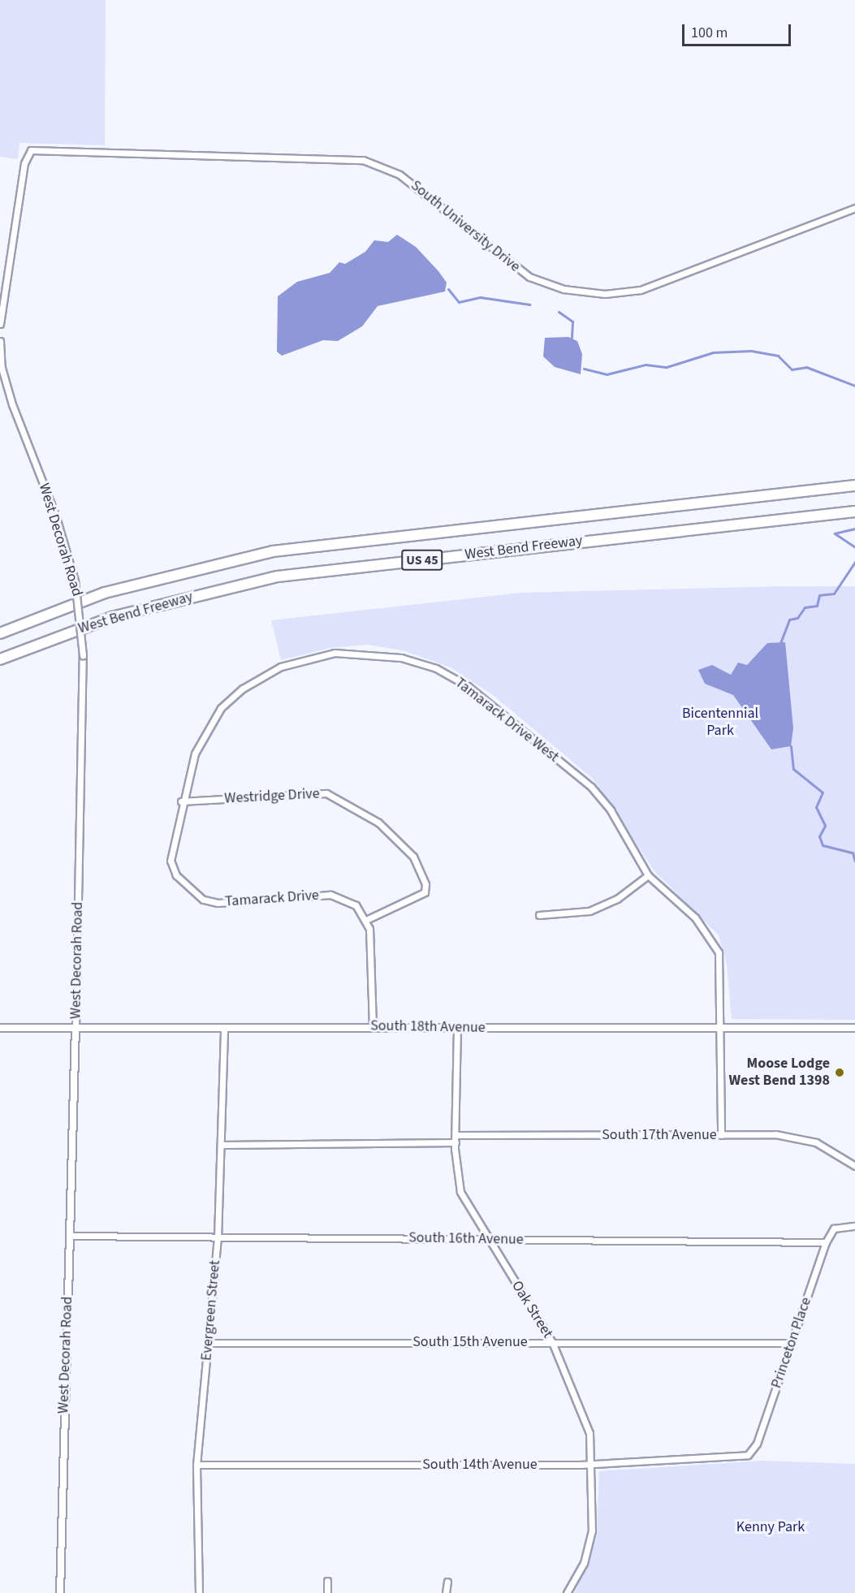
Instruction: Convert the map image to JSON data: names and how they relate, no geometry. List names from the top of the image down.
{
  "streets": {
    "highway": ["West Bend Freeway", "US 45"],
    "street": [
      "South University Drive",
      "West Decorah Road",
      "Tamarack Drive West",
      "Westridge Drive",
      "Tamarack Drive",
      "South 18th Avenue",
      "South 17th Avenue",
      "South 16th Avenue",
      "Oak Street",
      "Evergreen Street",
      "South 15th Avenue",
      "Princeton Place",
      "South 14th Avenue"
    ]
  },
  "crossings": [
    ["West Decorah Road", "South 18th Avenue"],
    ["West Decorah Road", "South 16th Avenue"],
    ["Tamarack Drive West", "Westridge Drive"],
    ["Tamarack Drive West", "Tamarack Drive"],
    ["Tamarack Drive West", "South 18th Avenue"],
    ["Tamarack Drive West", "South 17th Avenue"],
    ["Westridge Drive", "Tamarack Drive"],
    ["Tamarack Drive", "South 18th Avenue"],
    ["South 18th Avenue", "Oak Street"],
    ["South 18th Avenue", "Evergreen Street"],
    ["South 17th Avenue", "Oak Street"],
    ["South 16th Avenue", "Oak Street"],
    ["South 16th Avenue", "Evergreen Street"],
    ["South 16th Avenue", "Princeton Place"],
    ["Oak Street", "South 15th Avenue"],
    ["Oak Street", "South 14th Avenue"],
    ["Evergreen Street", "South 15th Avenue"],
    ["Evergreen Street", "South 14th Avenue"],
    ["South 15th Avenue", "Princeton Place"],
    ["Princeton Place", "South 14th Avenue"]
  ],
  "parks": ["Bicentennial Park", "Kenny Park"],
  "places": ["Moose Lodge West Bend 1398"],
  "scale_bar": "100 m"
}
